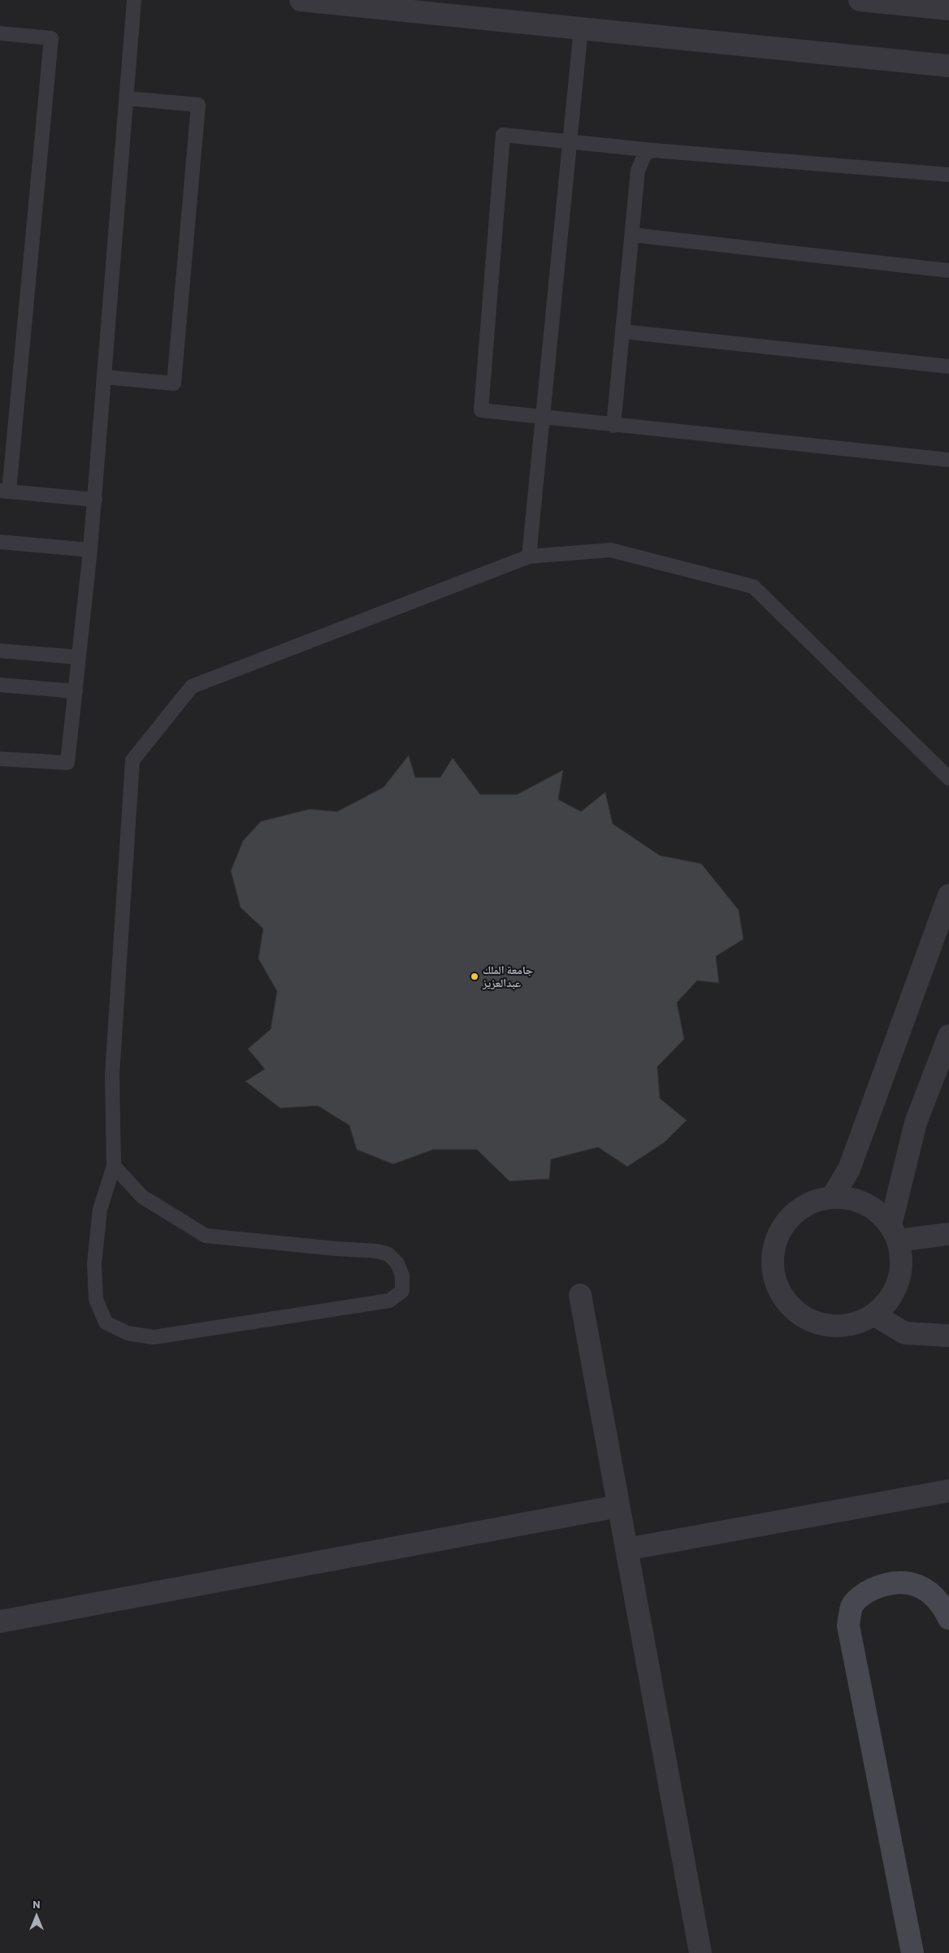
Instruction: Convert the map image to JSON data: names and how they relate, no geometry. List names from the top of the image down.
{
  "places": ["جامعة الملك عبدالعزيز"],
  "north": "top"
}
